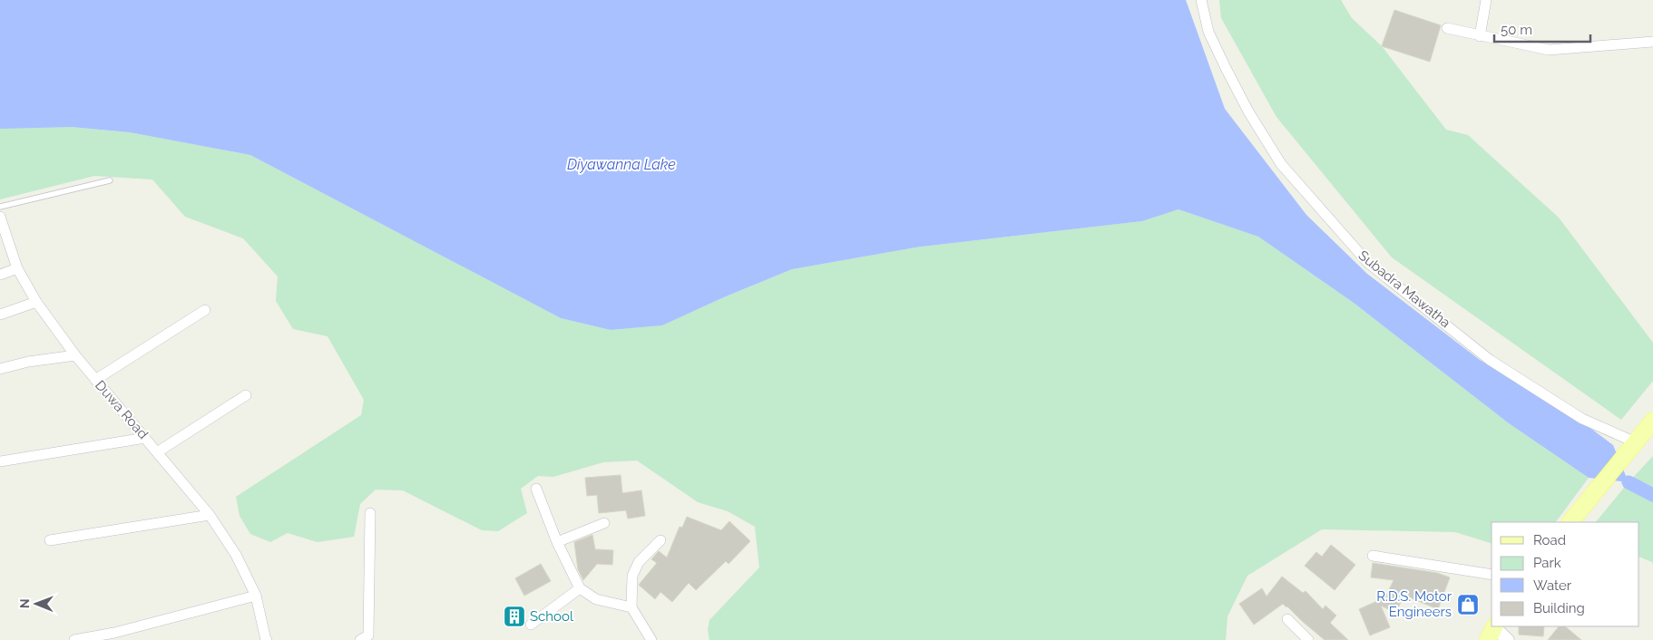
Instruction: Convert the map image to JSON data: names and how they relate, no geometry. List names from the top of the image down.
{
  "streets": {
    "street": ["Subadra Mawatha", "Duwa Road"]
  },
  "water": ["Diyawanna Lake"],
  "places": {
    "shop": ["R.D.S. Motor Engineers"],
    "building": ["School"]
  },
  "legend": [
    "Road",
    "Park",
    "Water",
    "Building"
  ],
  "scale_bar": "50 m",
  "north": "left"
}
